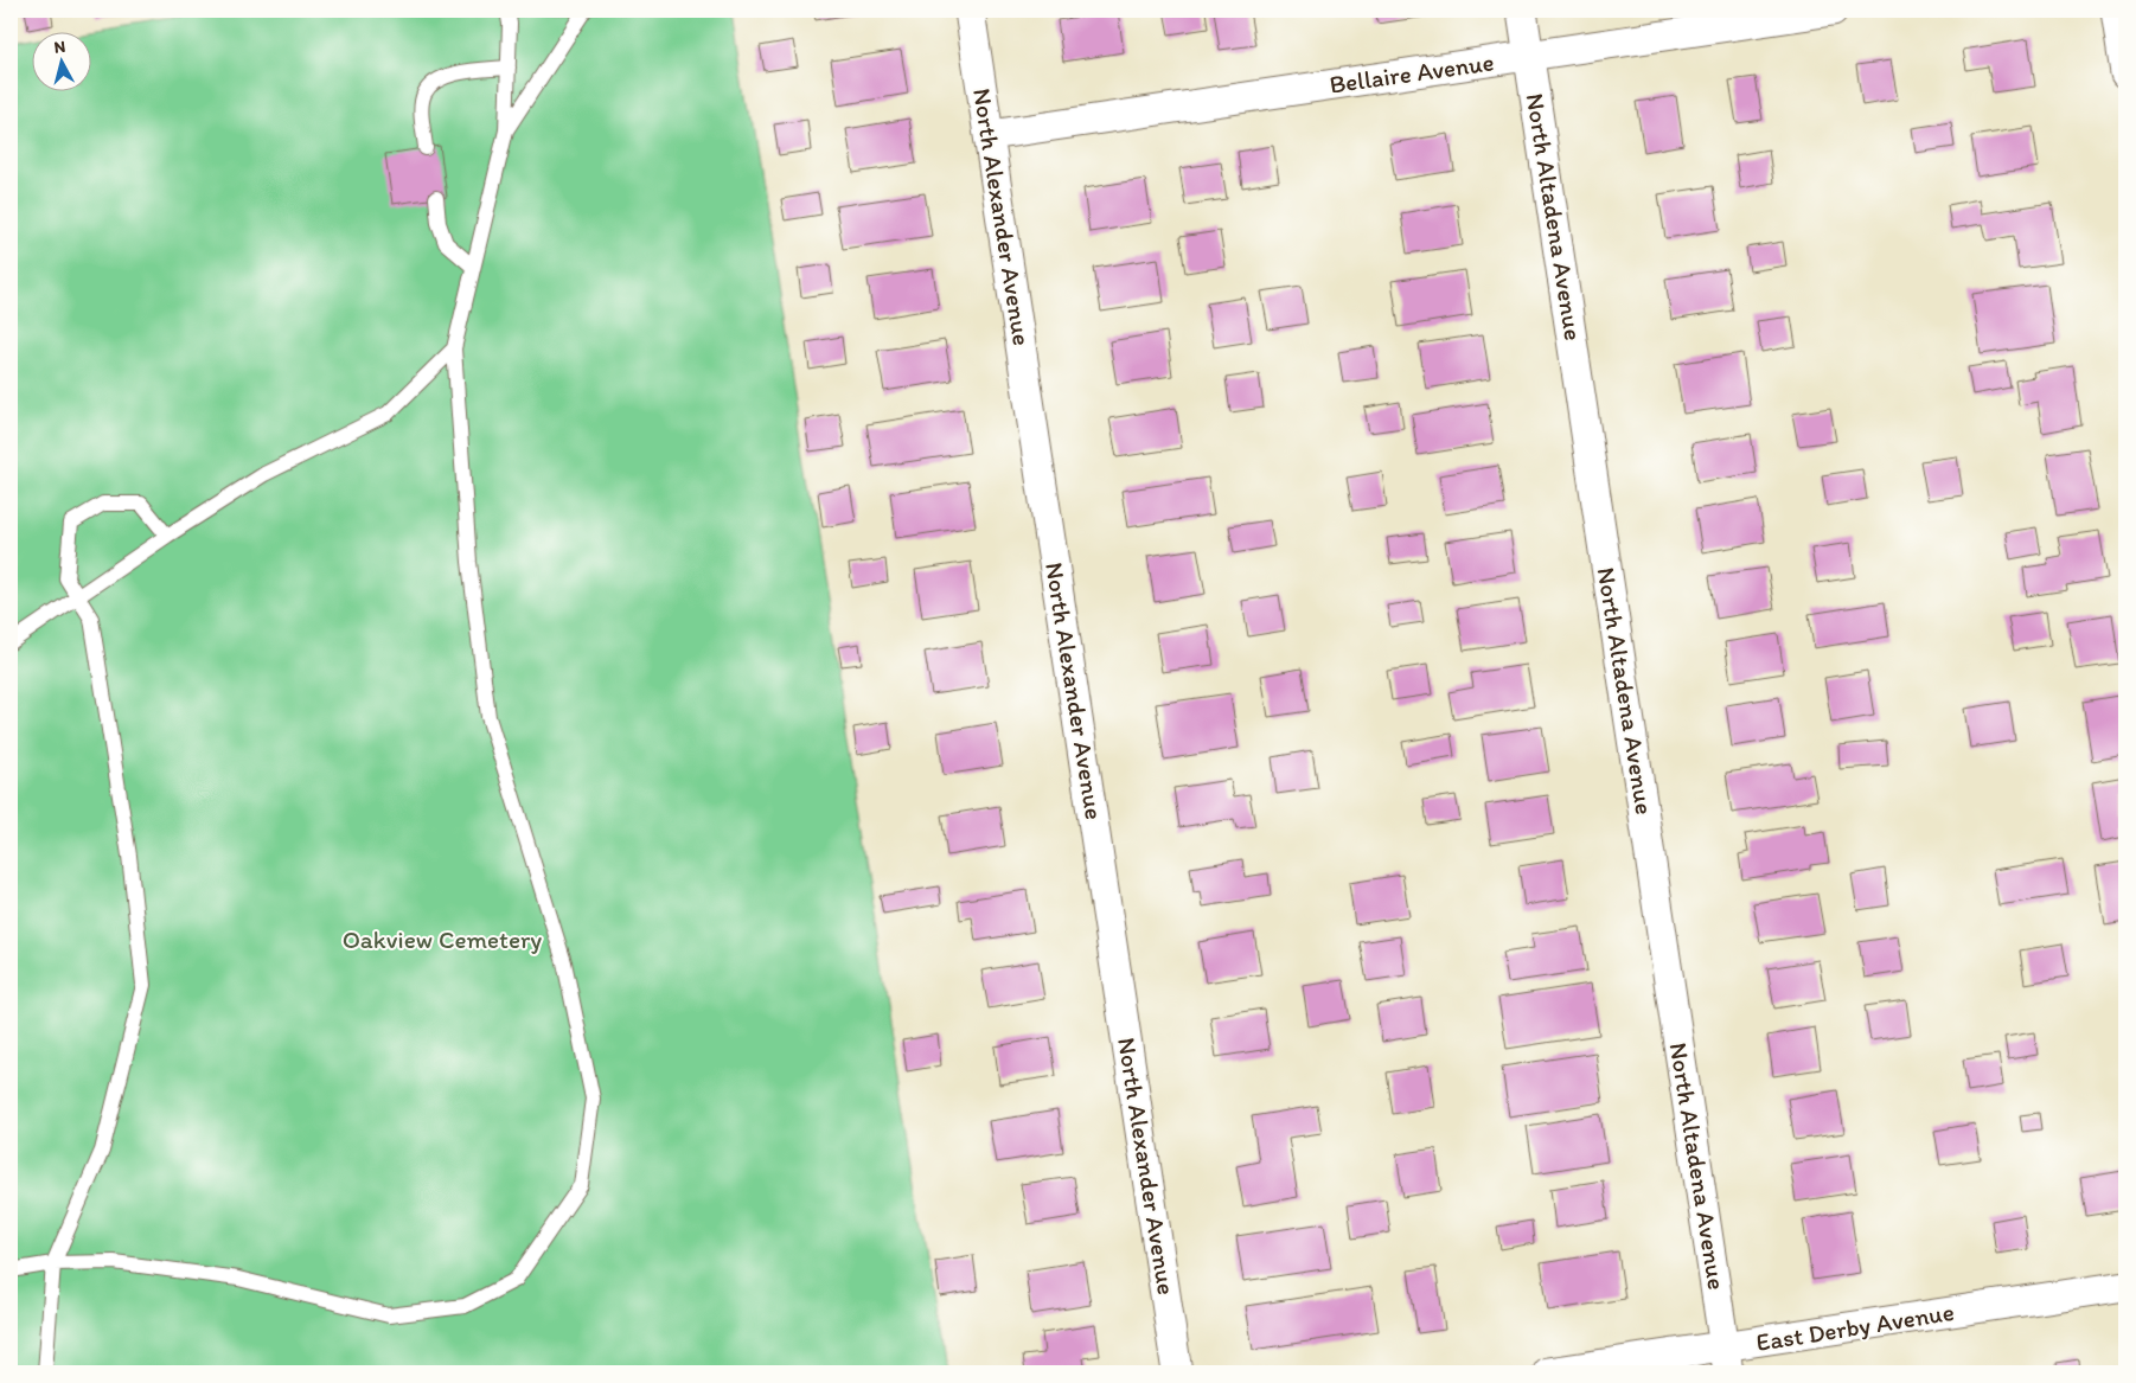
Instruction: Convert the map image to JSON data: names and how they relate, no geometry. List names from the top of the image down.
{
  "streets": {
    "street": [
      "Bellaire Avenue",
      "North Alexander Avenue",
      "North Altadena Avenue",
      "East Derby Avenue"
    ]
  },
  "crossings": [
    ["Bellaire Avenue", "North Alexander Avenue"],
    ["Bellaire Avenue", "North Altadena Avenue"],
    ["North Altadena Avenue", "East Derby Avenue"]
  ],
  "parks": ["Oakview Cemetery"],
  "north": "top"
}
